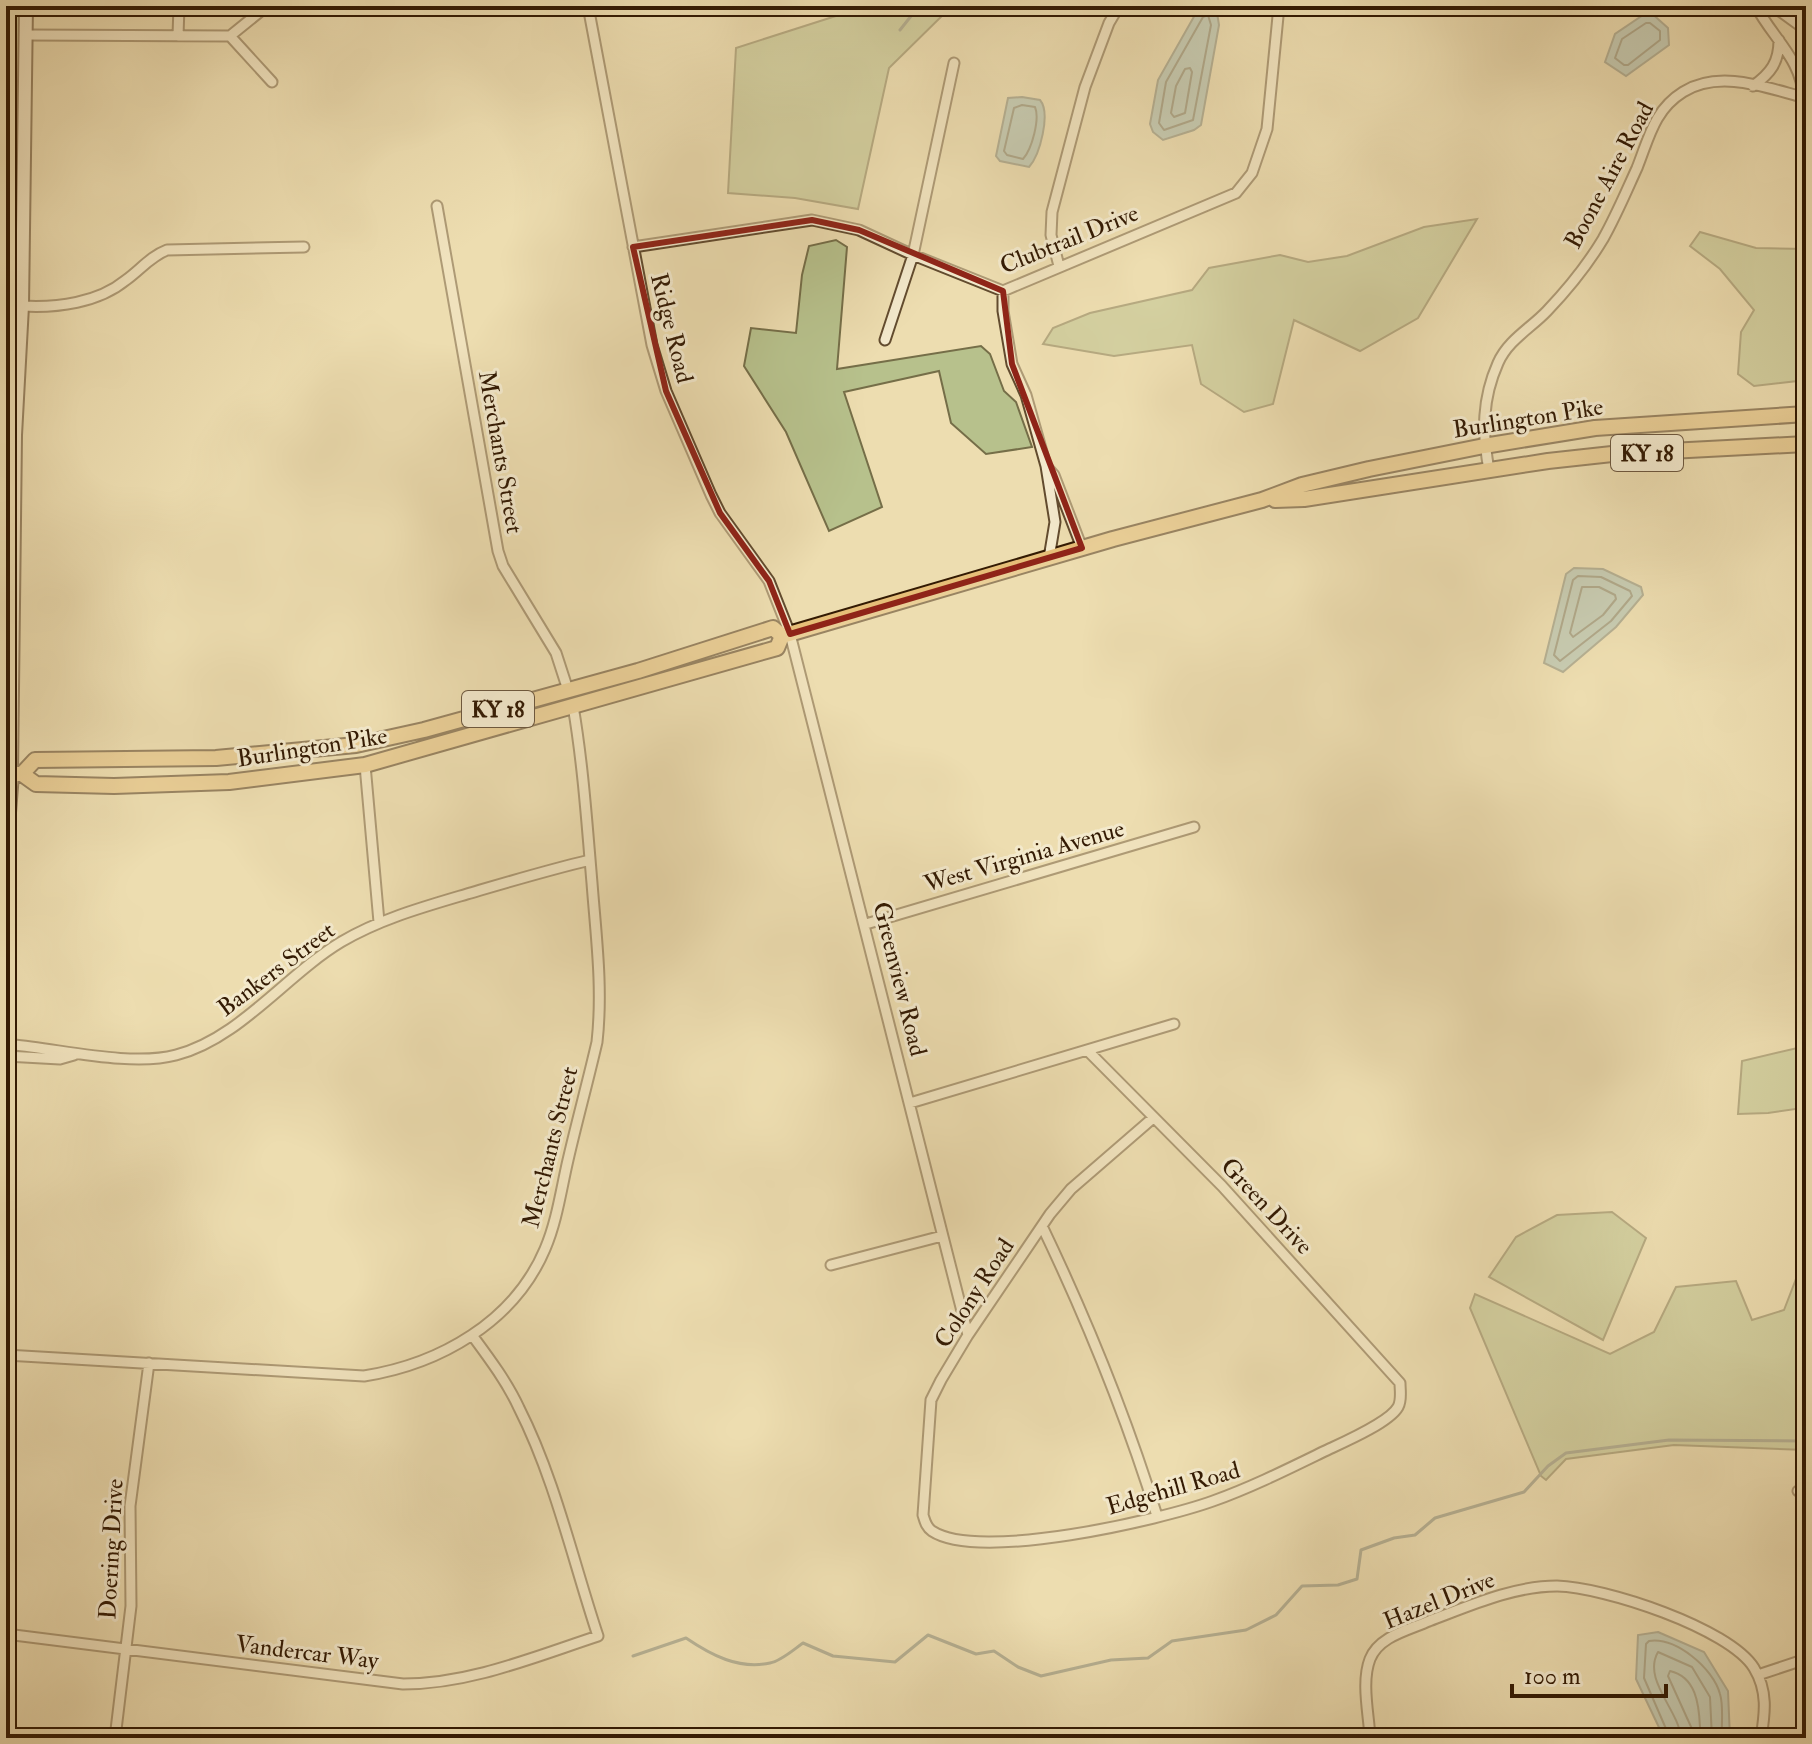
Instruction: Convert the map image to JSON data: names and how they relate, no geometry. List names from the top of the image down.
{
  "streets": {
    "main road": ["Burlington Pike", "KY 18"],
    "street": [
      "Boone Aire Road",
      "Clubtrail Drive",
      "Ridge Road",
      "Merchants Street",
      "West Virginia Avenue",
      "Bankers Street",
      "Greenview Road",
      "Green Drive",
      "Colony Road",
      "Edgehill Road",
      "Doering Drive",
      "Hazel Drive",
      "Vandercar Way"
    ]
  },
  "crossings": [
    ["Boone Aire Road", "Burlington Pike"],
    ["Clubtrail Drive", "Ridge Road"],
    ["Ridge Road", "Burlington Pike"],
    ["Ridge Road", "Greenview Road"],
    ["Burlington Pike", "Merchants Street"],
    ["Burlington Pike", "Greenview Road"],
    ["Merchants Street", "Bankers Street"],
    ["Merchants Street", "Doering Drive"],
    ["Merchants Street", "Vandercar Way"],
    ["West Virginia Avenue", "Greenview Road"],
    ["Greenview Road", "Colony Road"],
    ["Green Drive", "Colony Road"],
    ["Green Drive", "Edgehill Road"],
    ["Colony Road", "Edgehill Road"],
    ["Doering Drive", "Vandercar Way"]
  ],
  "scale_bar": "100 m"
}
